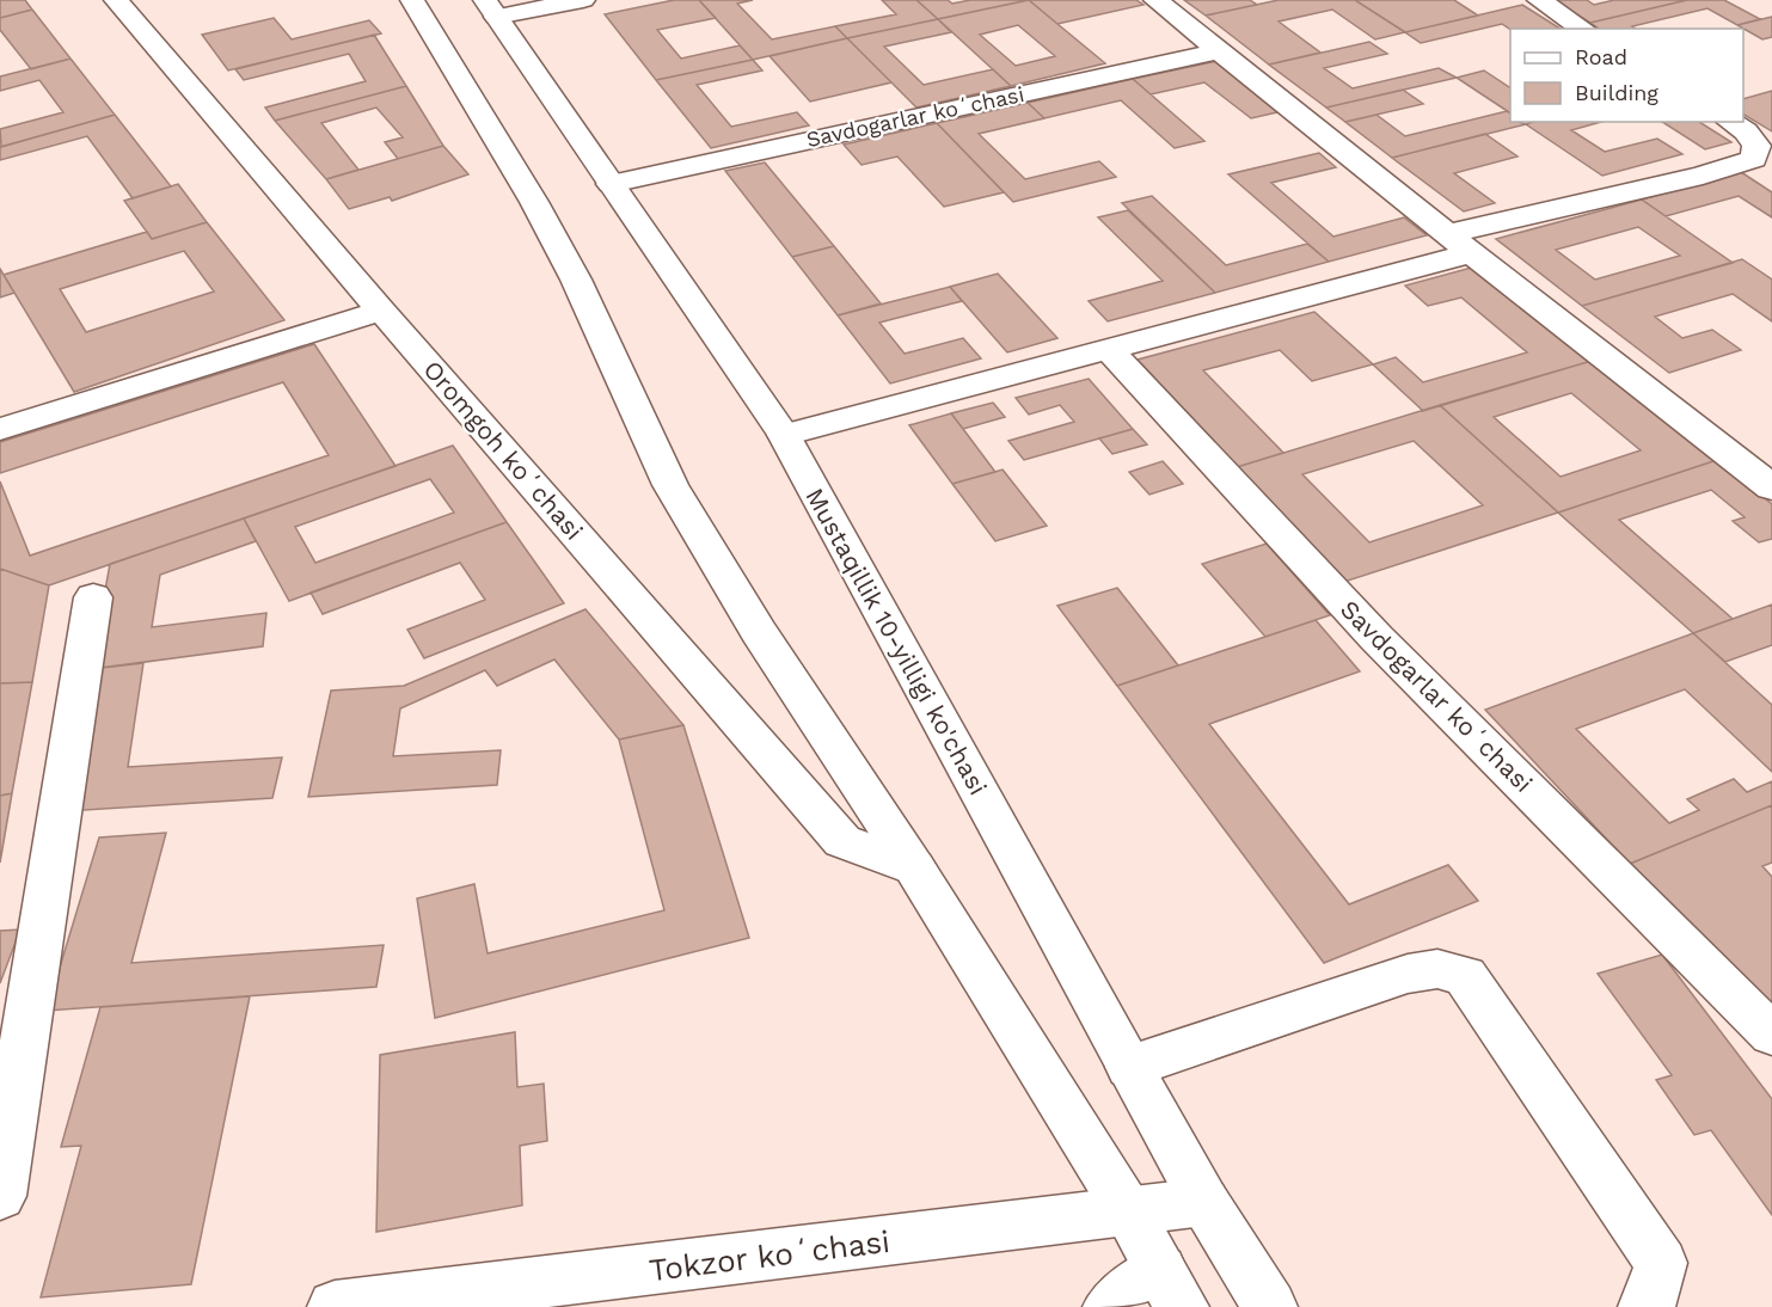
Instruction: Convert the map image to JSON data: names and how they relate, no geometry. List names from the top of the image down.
{
  "streets": {
    "street": [
      "Savdogarlar koʻchasi",
      "Oromgoh koʻchasi",
      "Mustaqillik 10-yilligi ko'chasi",
      "Tokzor koʻchasi"
    ]
  },
  "crossings": [
    ["Savdogarlar koʻchasi", "Mustaqillik 10-yilligi ko'chasi"],
    ["Mustaqillik 10-yilligi ko'chasi", "Tokzor koʻchasi"]
  ],
  "legend": ["Road", "Building"]
}
